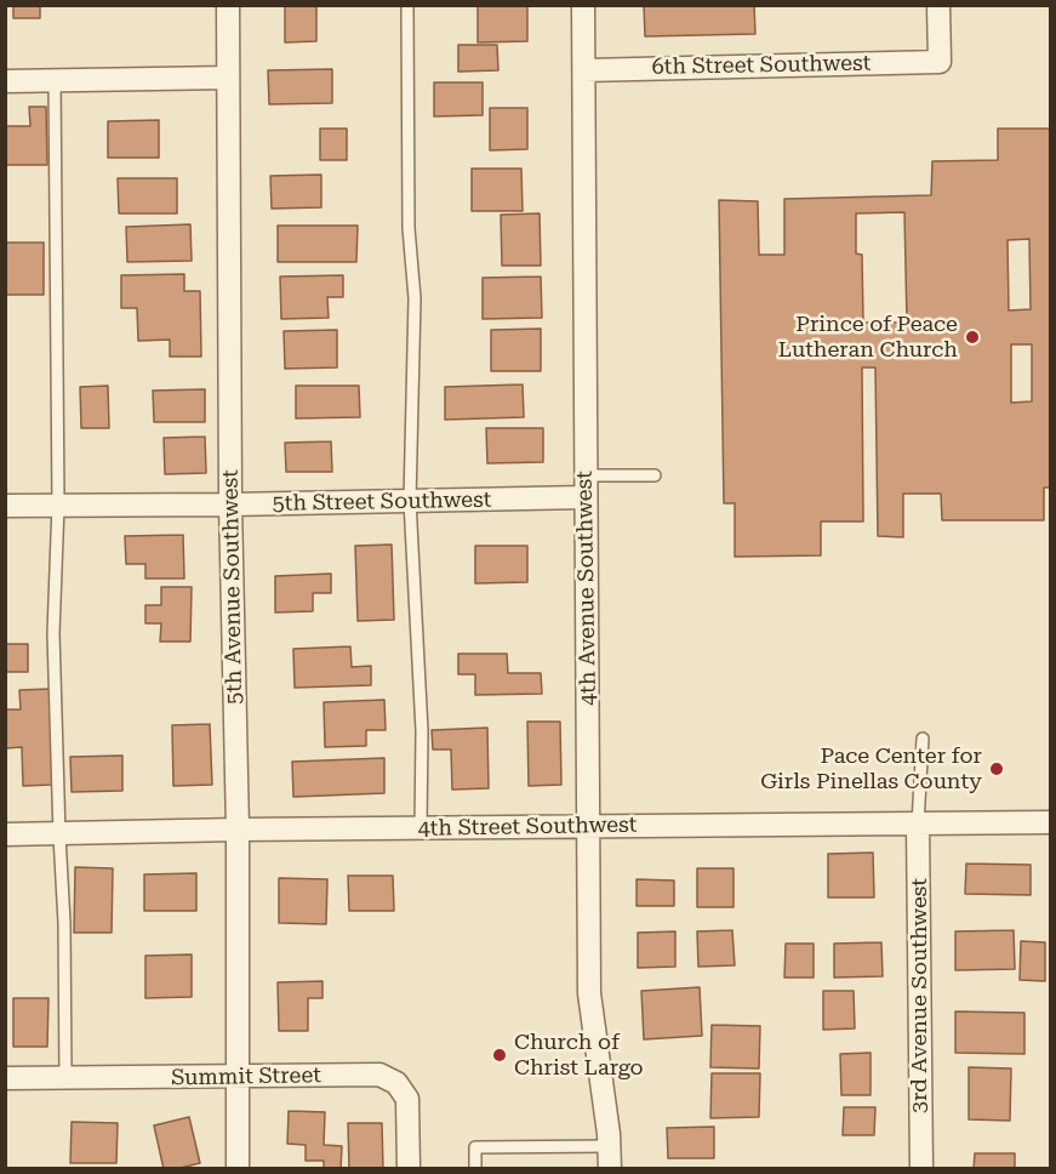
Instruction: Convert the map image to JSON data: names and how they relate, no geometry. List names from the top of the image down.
{
  "streets": {
    "street": [
      "6th Street Southwest",
      "5th Street Southwest",
      "5th Avenue Southwest",
      "4th Avenue Southwest",
      "4th Street Southwest",
      "3rd Avenue Southwest",
      "Summit Street"
    ]
  },
  "crossings": [
    ["6th Street Southwest", "4th Avenue Southwest"],
    ["5th Street Southwest", "5th Avenue Southwest"],
    ["5th Street Southwest", "4th Avenue Southwest"],
    ["5th Avenue Southwest", "4th Street Southwest"],
    ["5th Avenue Southwest", "Summit Street"],
    ["4th Avenue Southwest", "4th Street Southwest"],
    ["4th Street Southwest", "3rd Avenue Southwest"]
  ],
  "places": ["Prince of Peace Lutheran Church", "Pace Center for Girls Pinellas County", "Church of Christ Largo"]
}
